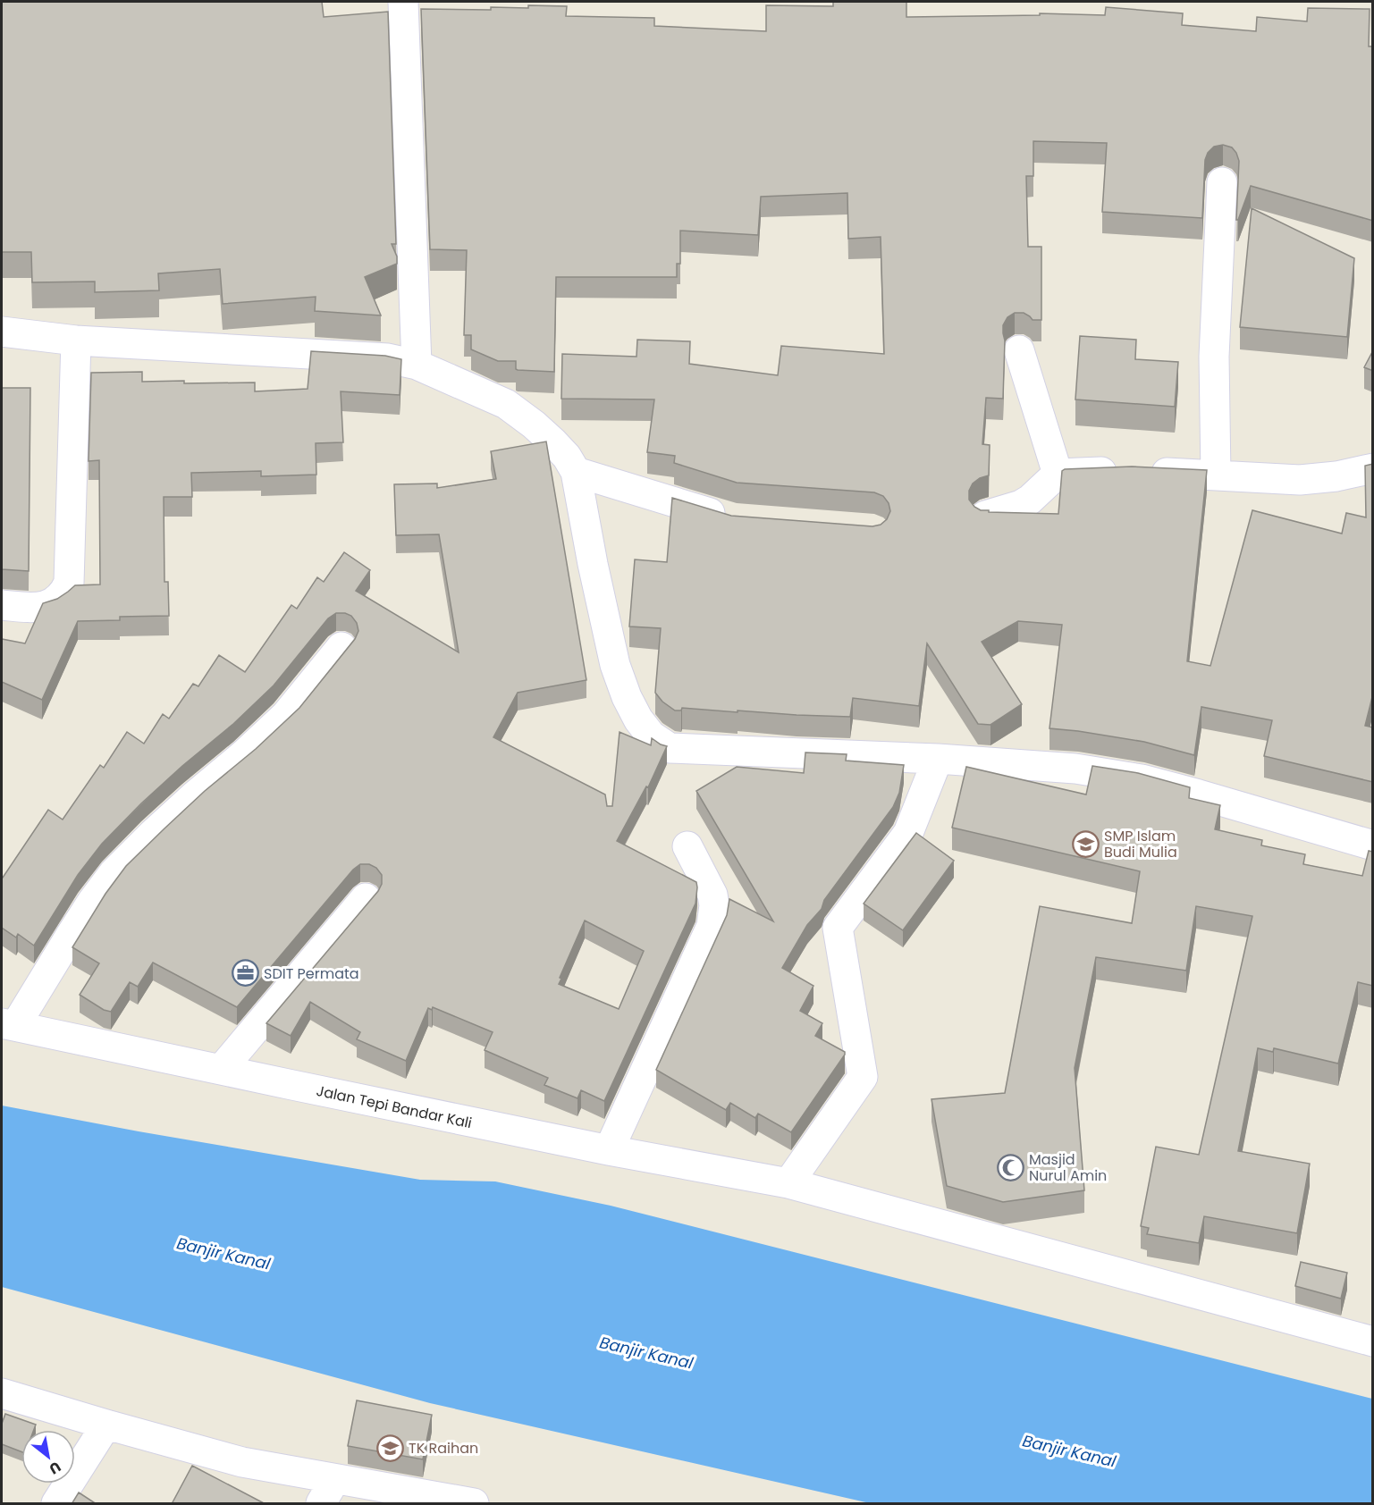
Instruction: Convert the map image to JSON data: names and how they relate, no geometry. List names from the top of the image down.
{
  "streets": {
    "street": ["Jalan Tepi Bandar Kali"]
  },
  "water": ["Banjir Kanal"],
  "places": {
    "school or university": ["SMP Islam Budi Mulia", "TK Raihan"],
    "office": ["SDIT Permata"],
    "mosque": ["Masjid Nurul Amin"]
  },
  "north": "bottom right"
}
